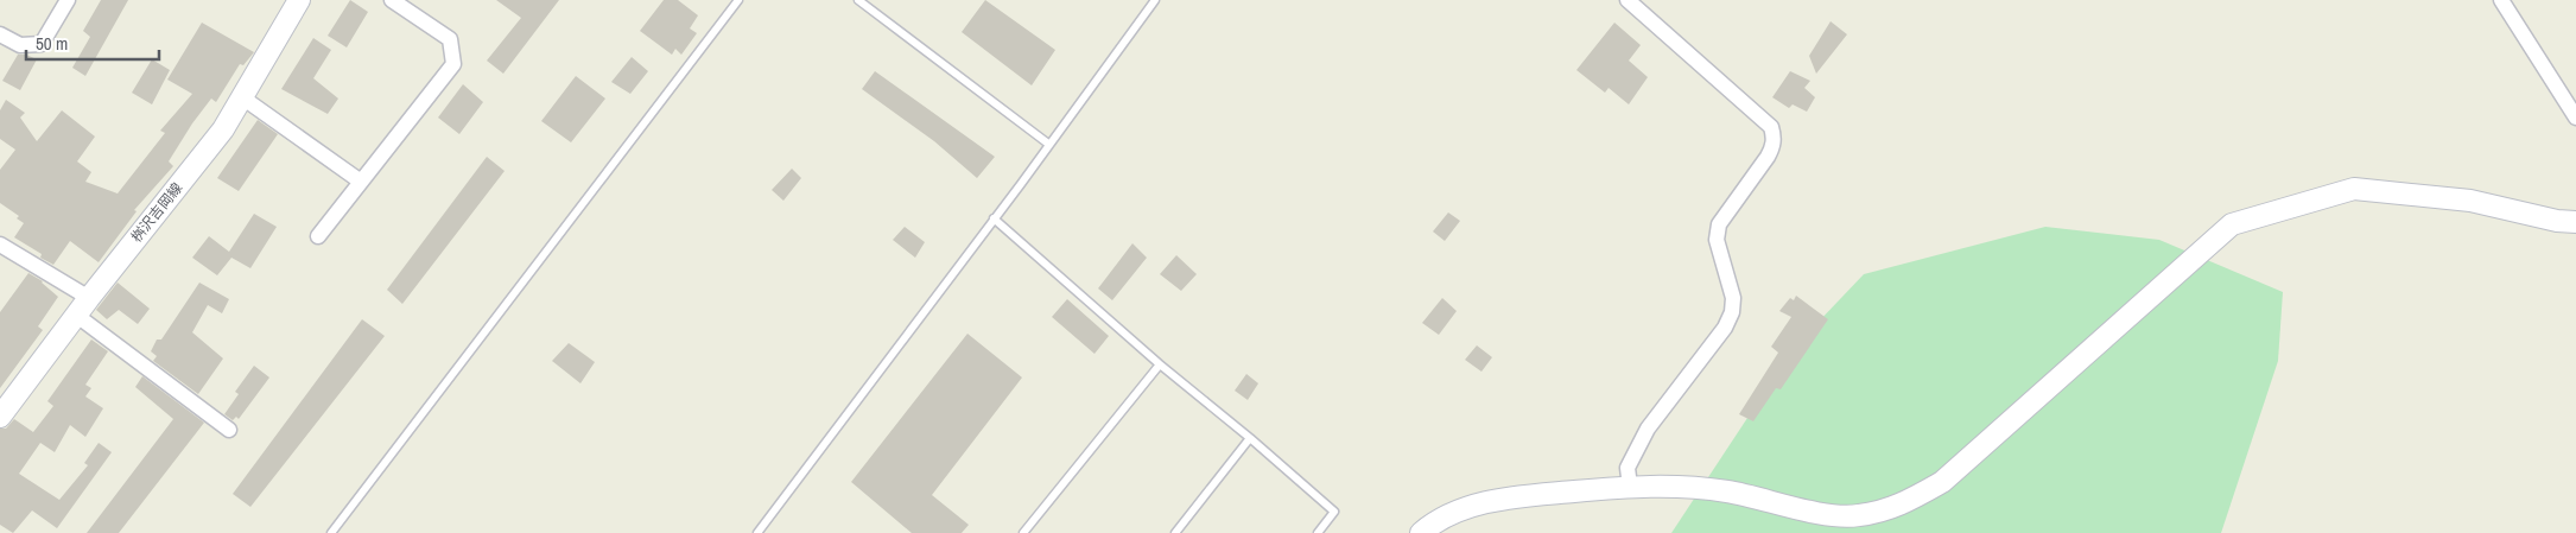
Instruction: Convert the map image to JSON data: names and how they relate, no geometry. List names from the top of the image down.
{
  "streets": {
    "street": ["桝沢吉岡線"]
  },
  "scale_bar": "50 m"
}
